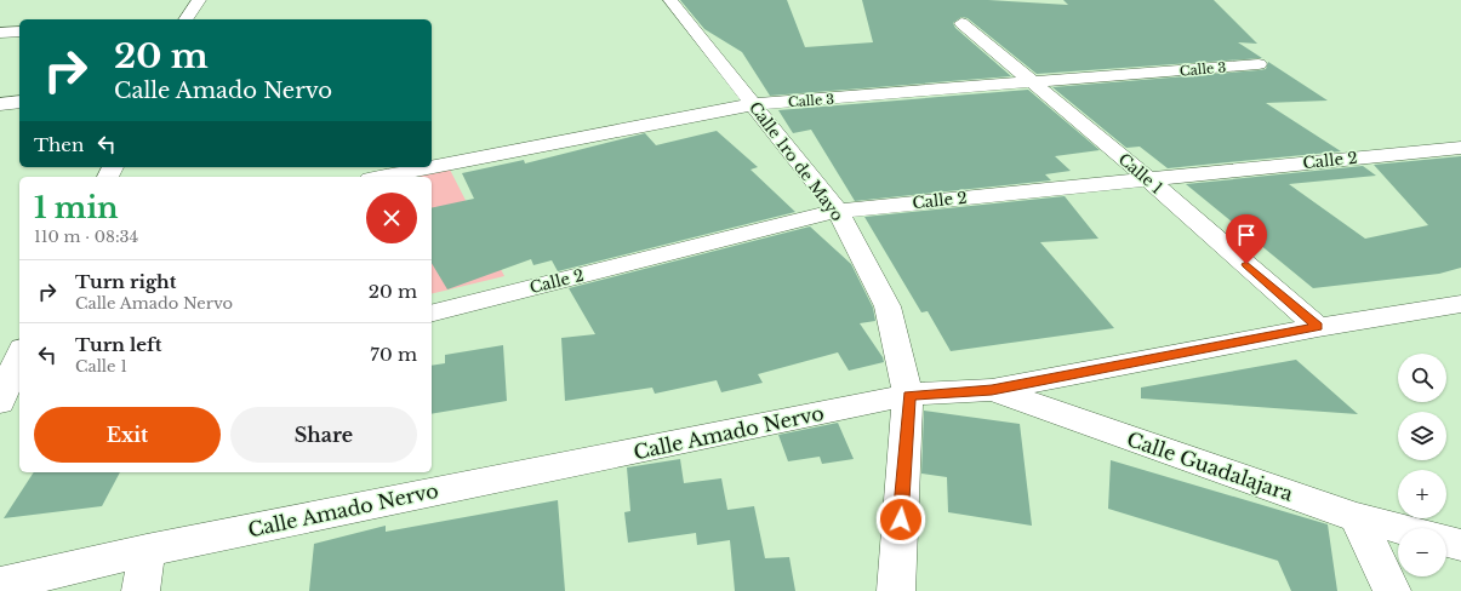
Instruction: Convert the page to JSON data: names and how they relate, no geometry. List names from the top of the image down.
{
  "streets": {
    "street": [
      "Calle 3",
      "Calle 2",
      "Calle 1ro de Mayo",
      "Calle 1",
      "Calle Amado Nervo",
      "Calle Guadalajara"
    ]
  },
  "crossings": [
    ["Calle 3", "Calle 1ro de Mayo"],
    ["Calle 3", "Calle 1"],
    ["Calle 2", "Calle 1ro de Mayo"],
    ["Calle 2", "Calle 1"],
    ["Calle 1ro de Mayo", "Calle Amado Nervo"],
    ["Calle 1", "Calle Amado Nervo"],
    ["Calle Amado Nervo", "Calle Guadalajara"]
  ],
  "page": {
    "turn": ["20 m", "Calle Amado Nervo"],
    "then": "Then",
    "heading": ["1 min", "110 m · 08:34"],
    "list": [
      {
        "name": "Turn right",
        "note": "Calle Amado Nervo",
        "value": "20 m"
      },
      {
        "name": "Turn left",
        "note": "Calle 1",
        "value": "70 m"
      }
    ],
    "map_buttons": ["+", "−"],
    "buttons": ["Exit", "Share"]
  }
}
